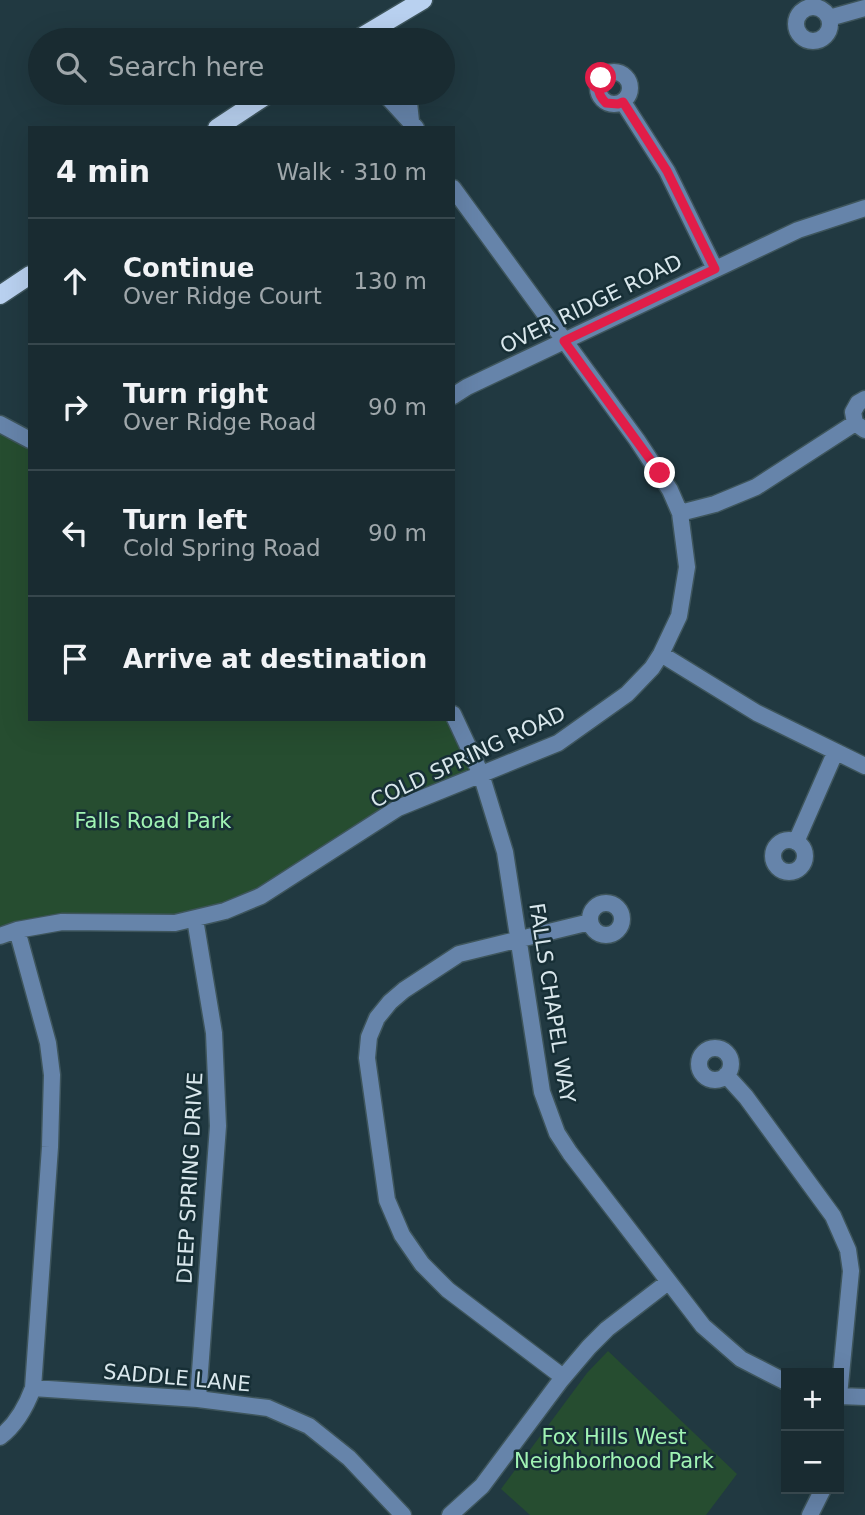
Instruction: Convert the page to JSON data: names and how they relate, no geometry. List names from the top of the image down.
{
  "streets": {
    "street": [
      "OVER RIDGE ROAD",
      "COLD SPRING ROAD",
      "FALLS CHAPEL WAY",
      "DEEP SPRING DRIVE",
      "SADDLE LANE"
    ]
  },
  "crossings": [
    ["OVER RIDGE ROAD", "COLD SPRING ROAD"],
    ["COLD SPRING ROAD", "FALLS CHAPEL WAY"],
    ["COLD SPRING ROAD", "DEEP SPRING DRIVE"],
    ["DEEP SPRING DRIVE", "SADDLE LANE"]
  ],
  "parks": ["Falls Road Park", "Fox Hills West Neighborhood Park"],
  "page": {
    "search": "Search here",
    "heading": ["4 min", "Walk · 310 m"],
    "list": [
      ["Continue", "Over Ridge Court", "130 m"],
      ["Turn right", "Over Ridge Road", "90 m"],
      ["Turn left", "Cold Spring Road", "90 m"],
      "Arrive at destination"
    ],
    "map_buttons": ["+", "−"]
  }
}
